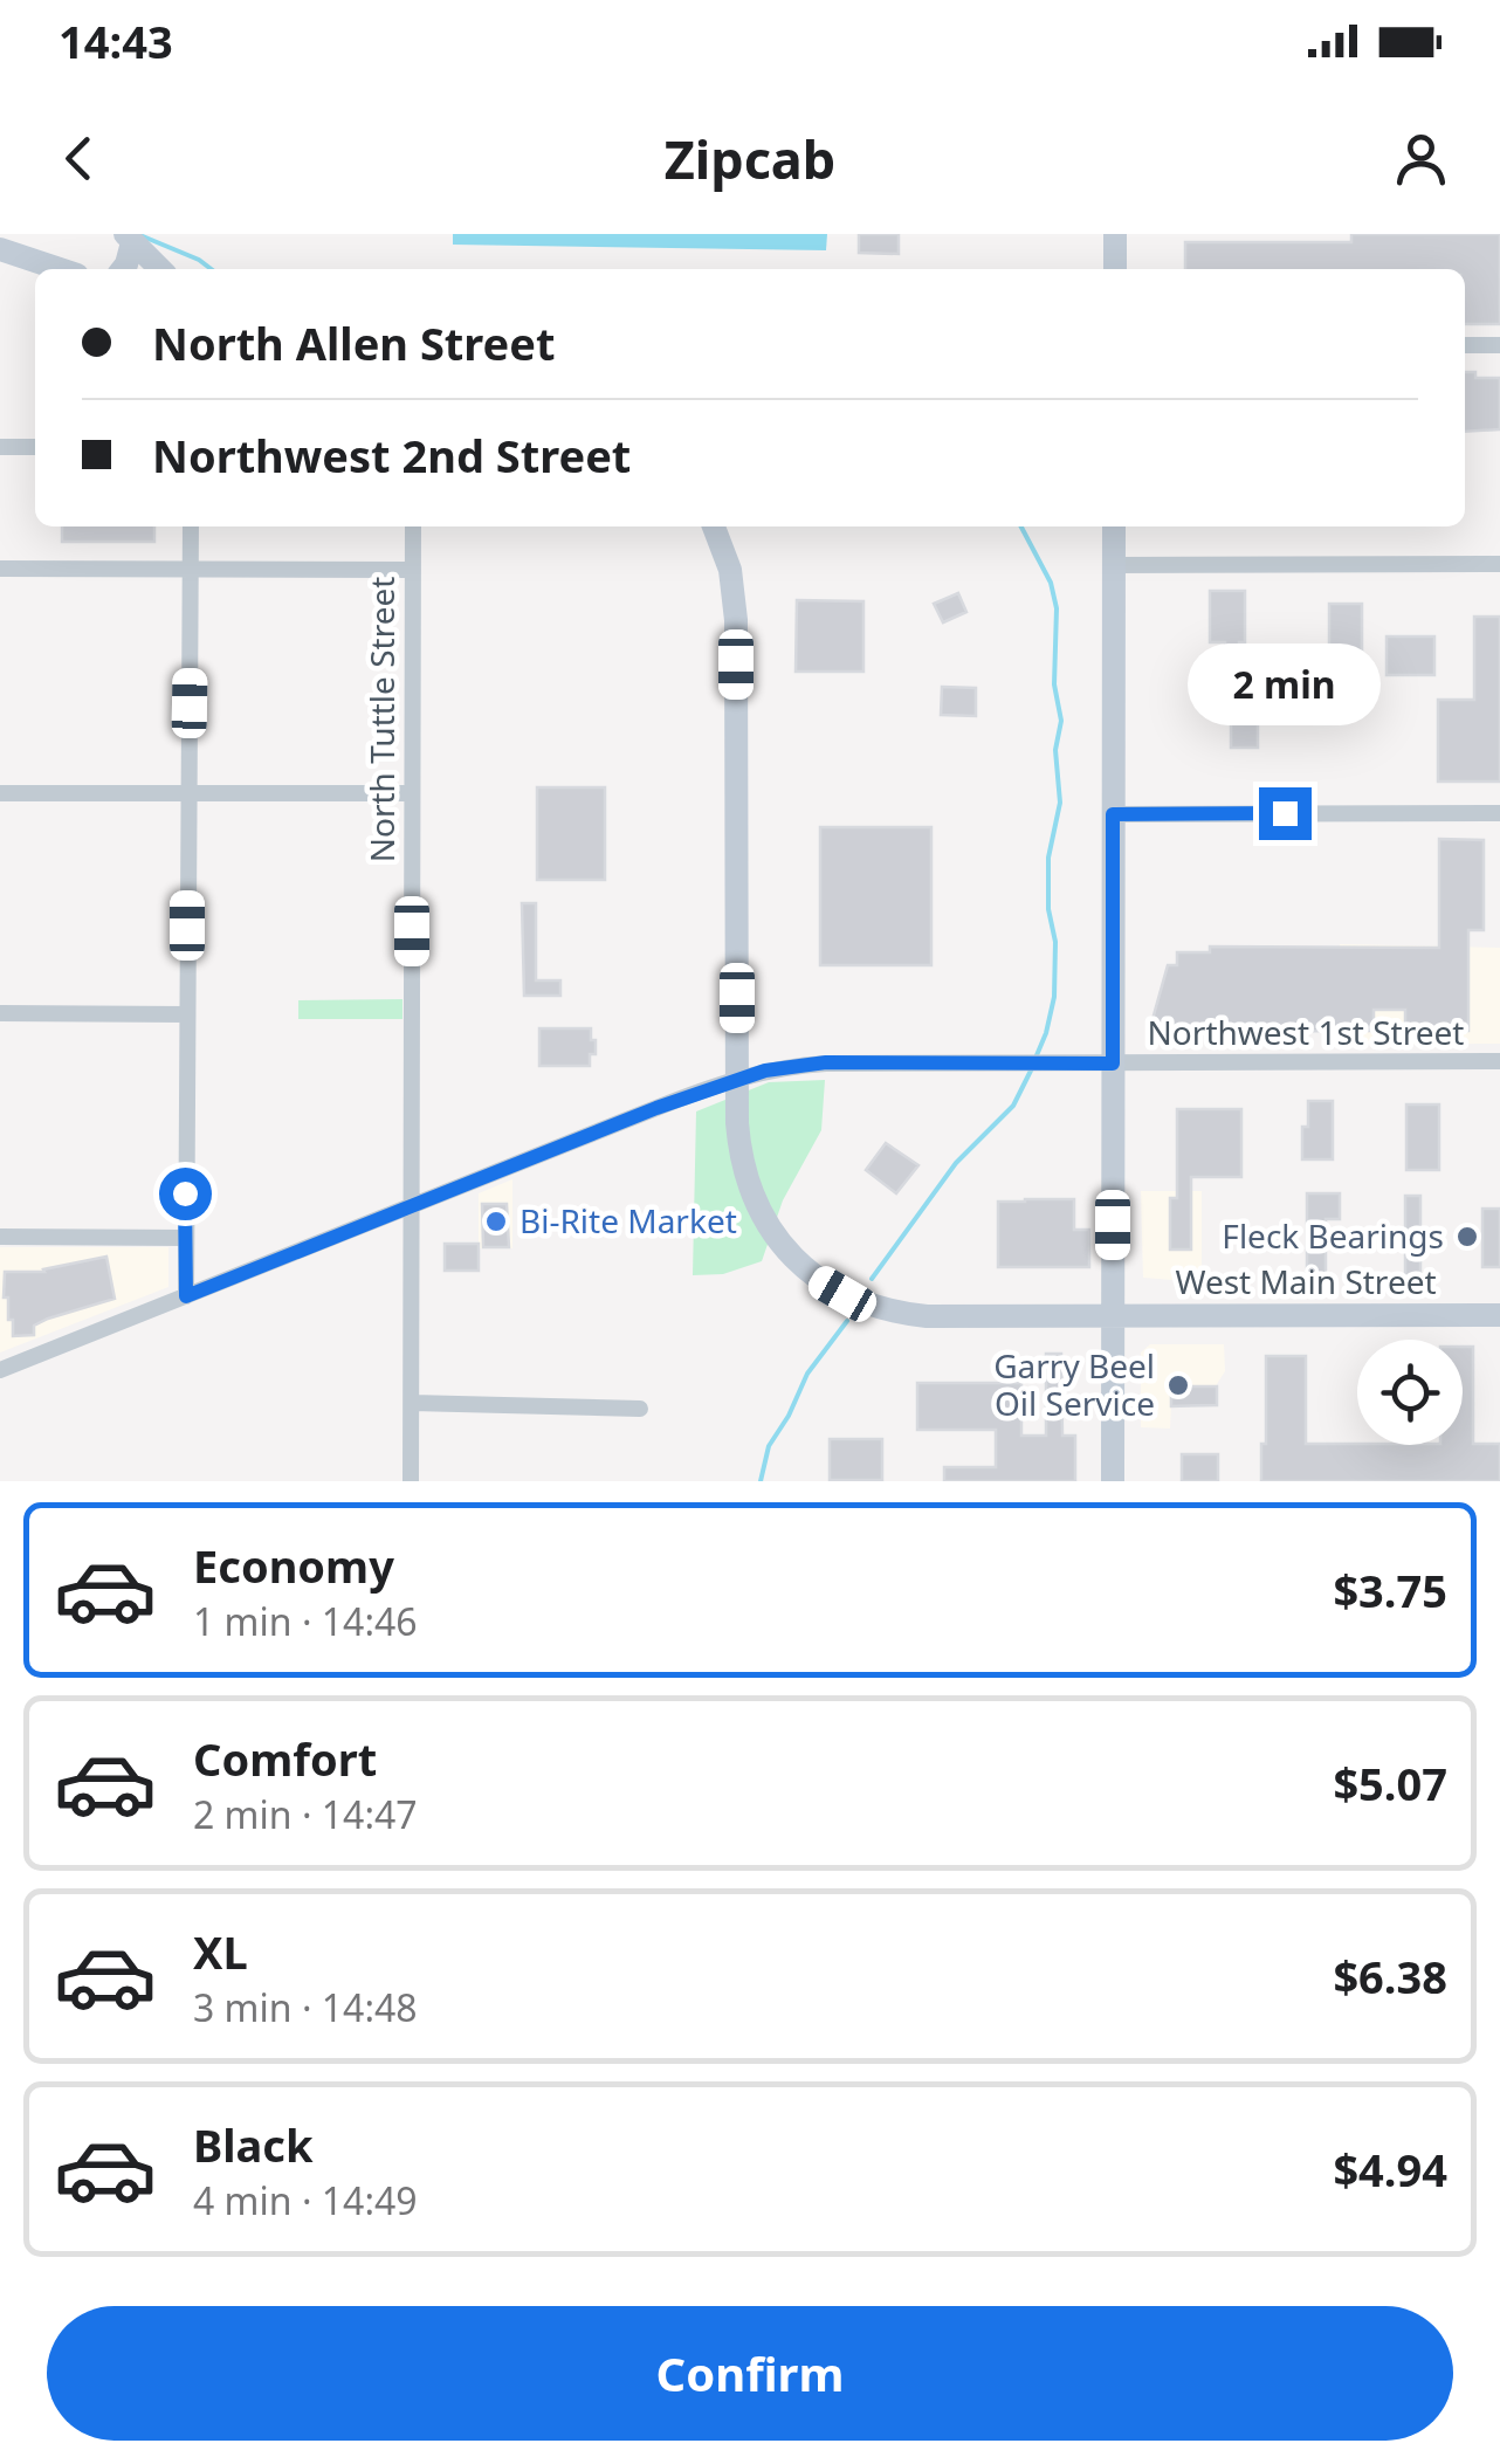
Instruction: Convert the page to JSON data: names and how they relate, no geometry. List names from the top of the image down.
{
  "streets": {
    "main road": ["West Main Street"],
    "street": ["North Tuttle Street", "Northwest 1st Street"]
  },
  "crossings": [
    ["North Tuttle Street", "Northwest 1st Street"],
    ["Northwest 1st Street", "West Main Street"]
  ],
  "places": ["Bi-Rite Market", "Fleck Bearings", "Garry Beel Oil Service"],
  "page": {
    "status": "14:43",
    "header": "Zipcab",
    "banner": ["North Allen Street", "Northwest 2nd Street"],
    "bubble": "2 min",
    "list": [
      {
        "name": "Economy",
        "note": "1 min · 14:46",
        "value": "$3.75"
      },
      {
        "name": "Comfort",
        "note": "2 min · 14:47",
        "value": "$5.07"
      },
      {
        "name": "XL",
        "note": "3 min · 14:48",
        "value": "$6.38"
      },
      {
        "name": "Black",
        "note": "4 min · 14:49",
        "value": "$4.94"
      }
    ],
    "buttons": "Confirm"
  }
}
